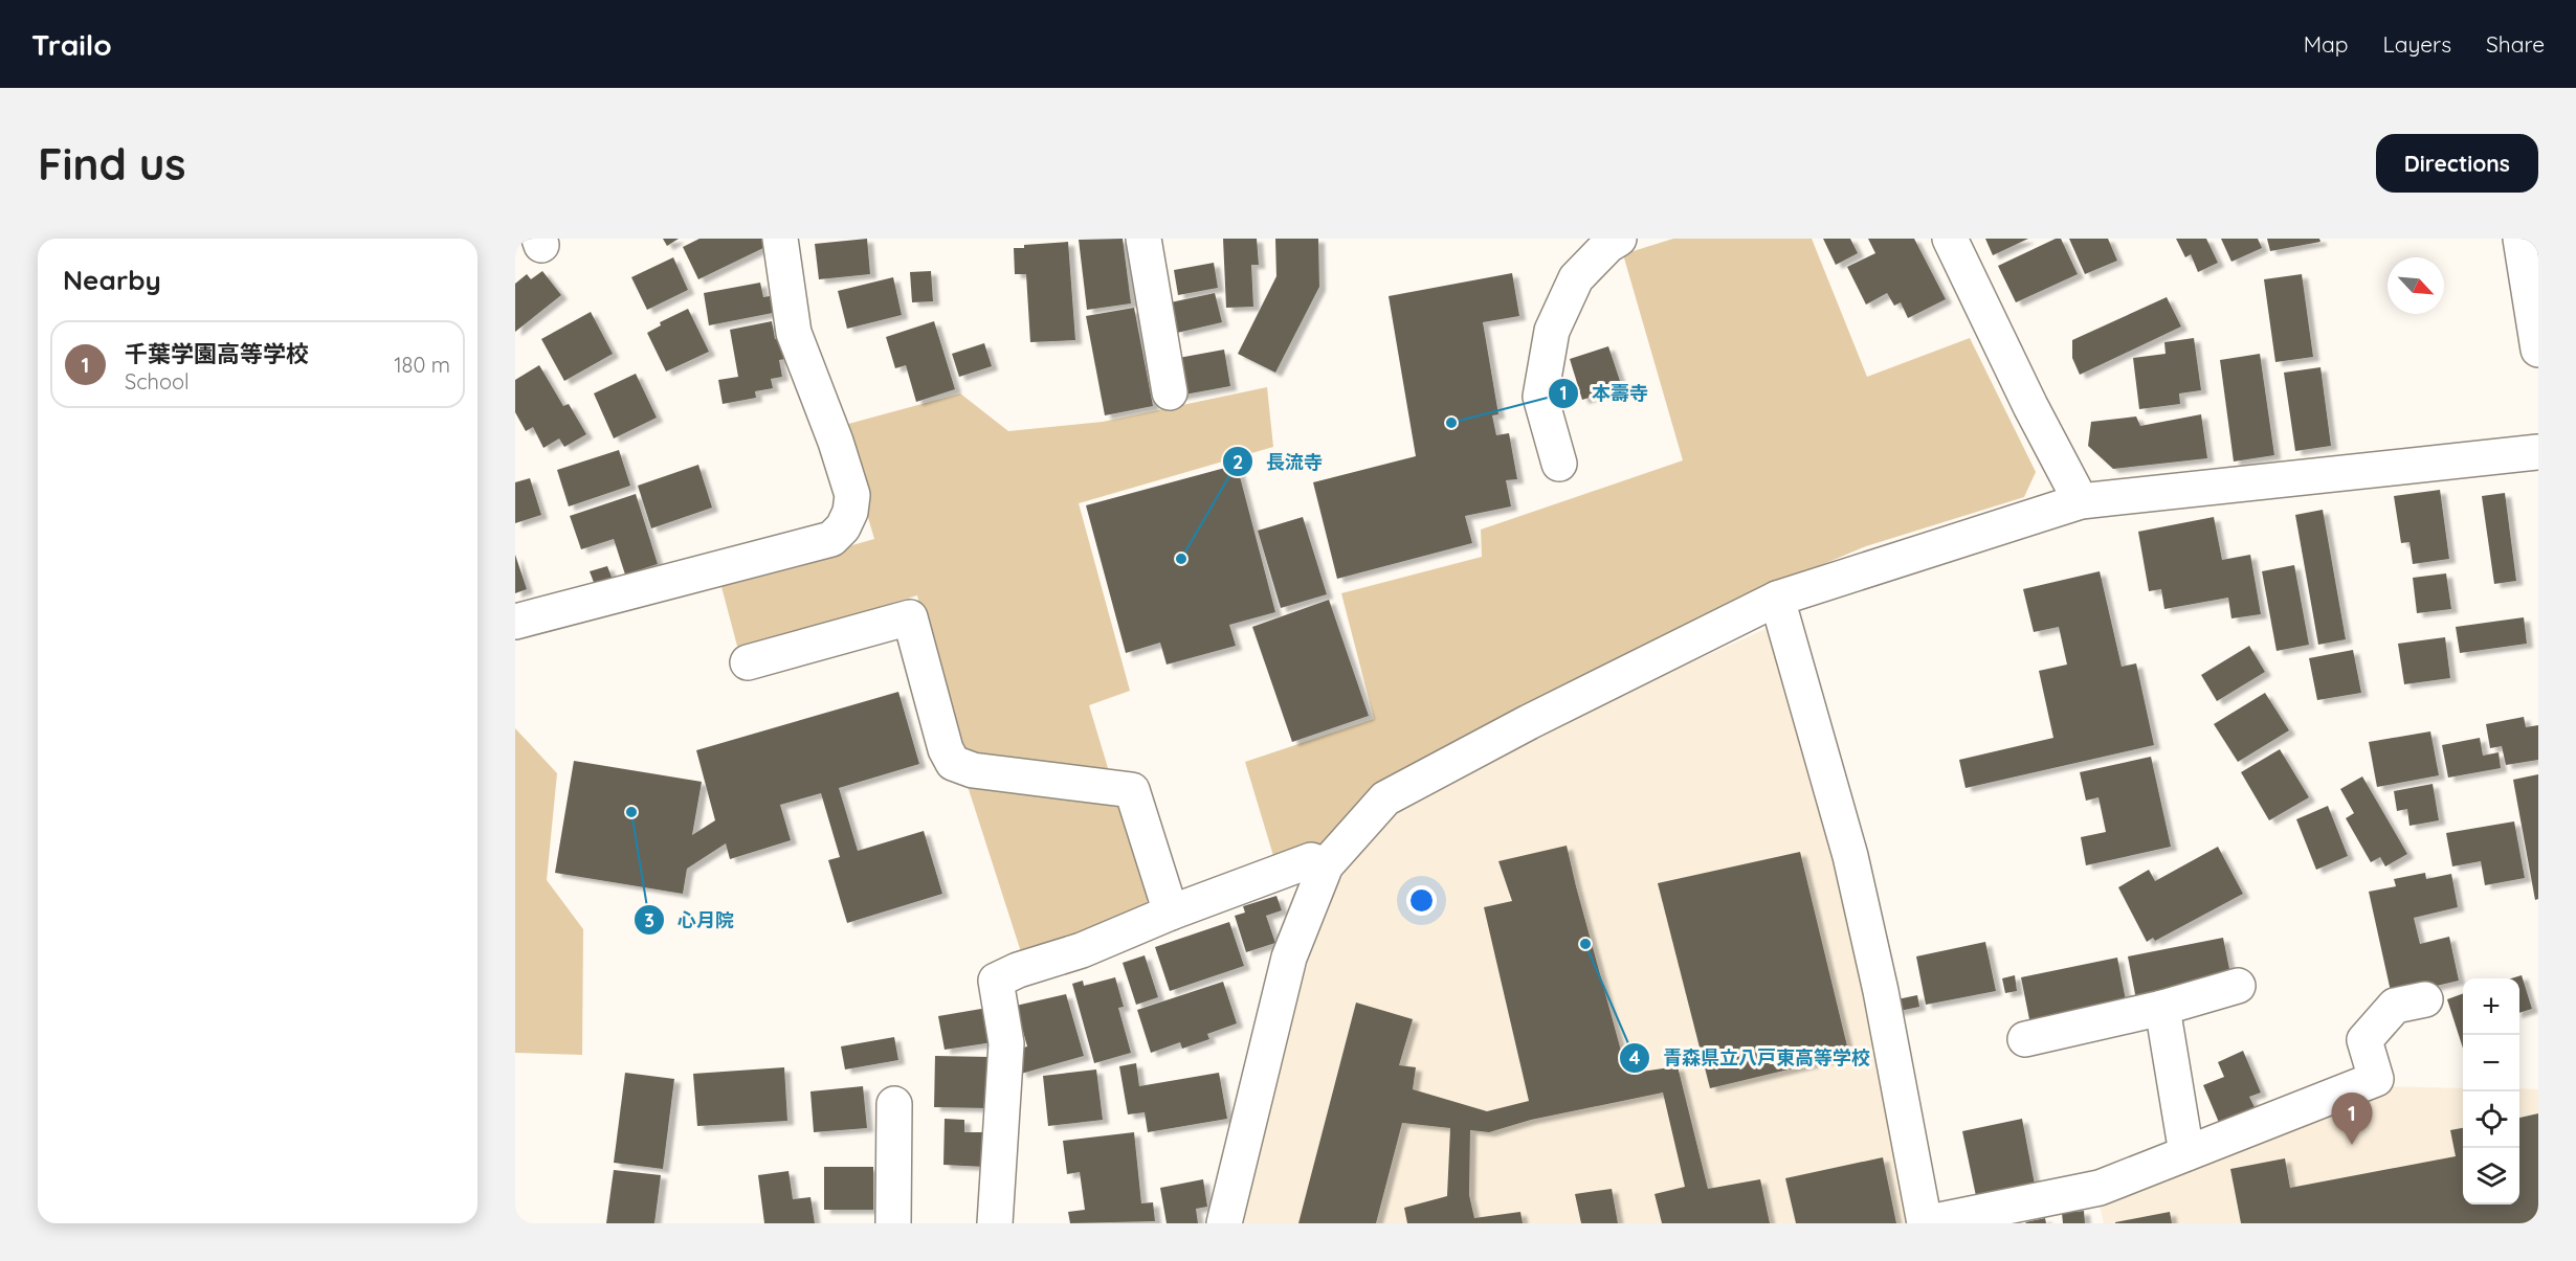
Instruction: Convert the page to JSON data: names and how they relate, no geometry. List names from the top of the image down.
{
  "places": [
    "本壽寺",
    "長流寺",
    "心月院",
    "青森県立八戸東高等学校"
  ],
  "north": "bottom right",
  "page": {
    "header": "Trailo",
    "nav": ["Map", "Layers", "Share"],
    "buttons": "Directions",
    "title": "Find us",
    "heading": "Nearby",
    "list": [
      {
        "mark": "1",
        "name": "千葉学園高等学校",
        "note": "School",
        "value": "180 m"
      }
    ],
    "map_buttons": ["+", "−"],
    "pins": "1"
  }
}
